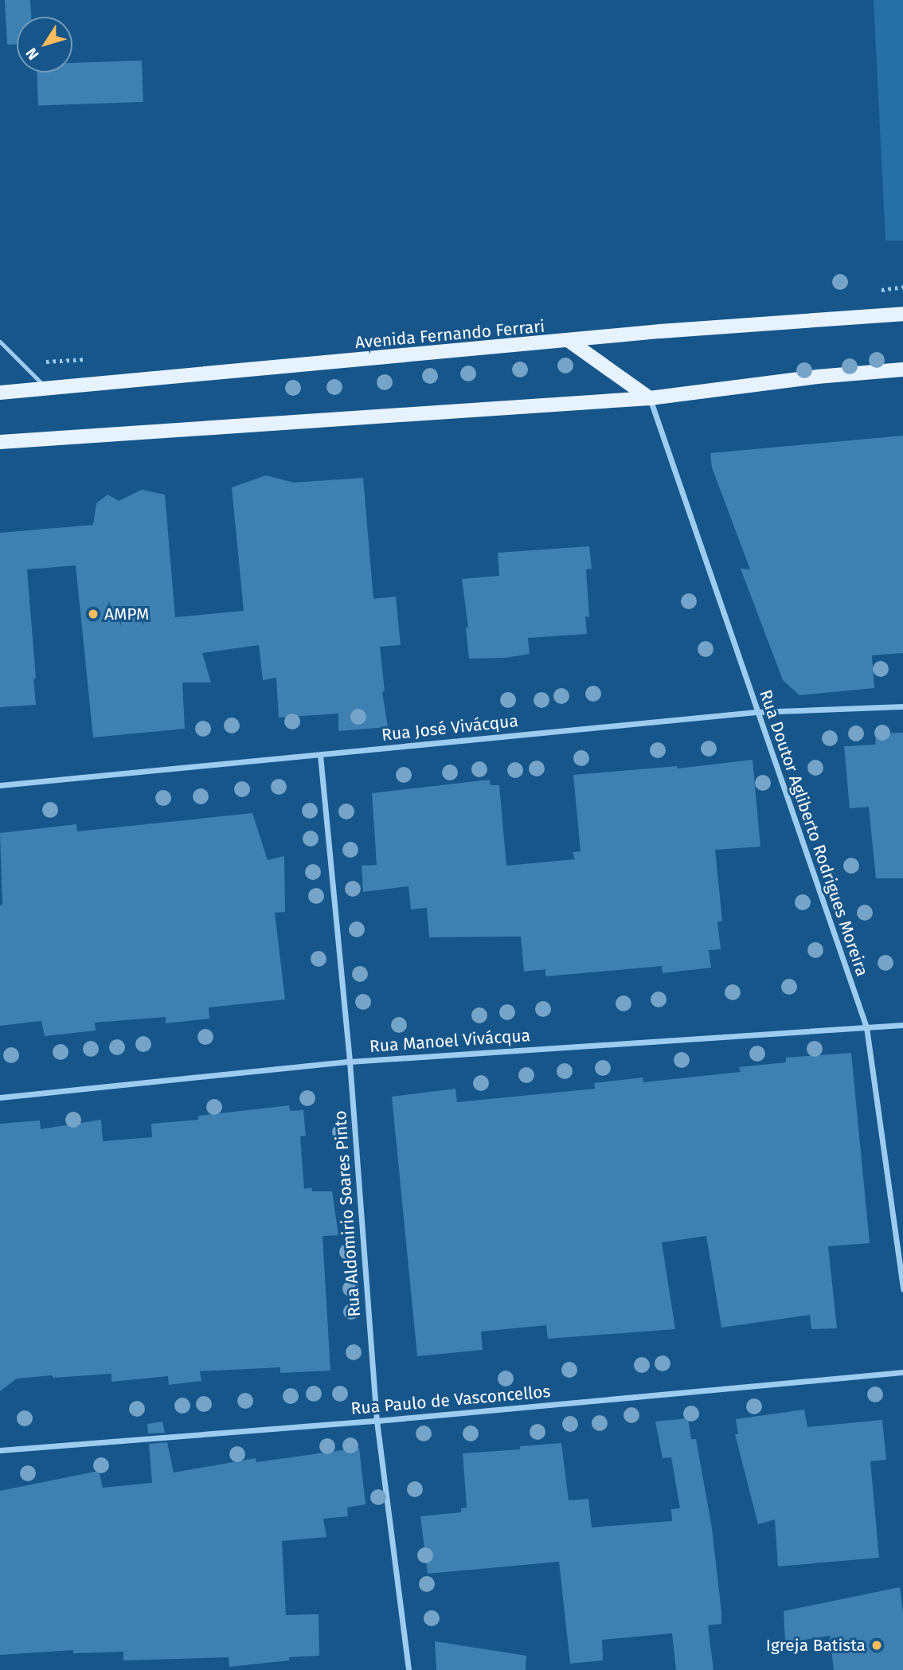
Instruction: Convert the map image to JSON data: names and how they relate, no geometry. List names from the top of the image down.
{
  "streets": {
    "main road": ["Avenida Fernando Ferrari"],
    "street": [
      "Rua José Vivácqua",
      "Rua Doutor Agliberto Rodrigues Moreira",
      "Rua Manoel Vivácqua",
      "Rua Aldomirio Soares Pinto",
      "Rua Paulo de Vasconcellos"
    ]
  },
  "crossings": [
    ["Rua José Vivácqua", "Rua Doutor Agliberto Rodrigues Moreira"],
    ["Rua José Vivácqua", "Rua Aldomirio Soares Pinto"],
    ["Rua Doutor Agliberto Rodrigues Moreira", "Rua Manoel Vivácqua"],
    ["Rua Manoel Vivácqua", "Rua Aldomirio Soares Pinto"],
    ["Rua Aldomirio Soares Pinto", "Rua Paulo de Vasconcellos"]
  ],
  "places": ["AMPM", "Igreja Batista"],
  "north": "bottom left"
}
